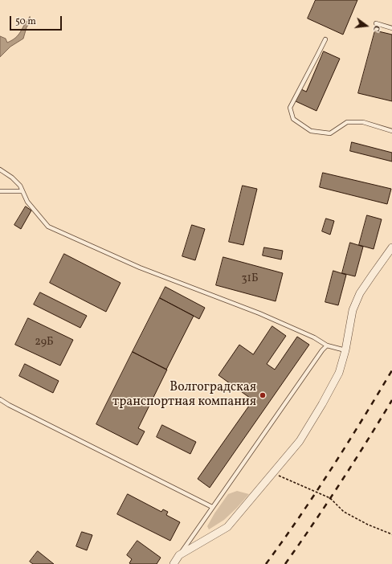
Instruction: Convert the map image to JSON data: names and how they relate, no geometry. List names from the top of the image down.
{
  "places": ["Волгоградская транспортная компания"],
  "house_numbers": ["31Б", "29Б"],
  "scale_bar": "50 m",
  "north": "right"
}
